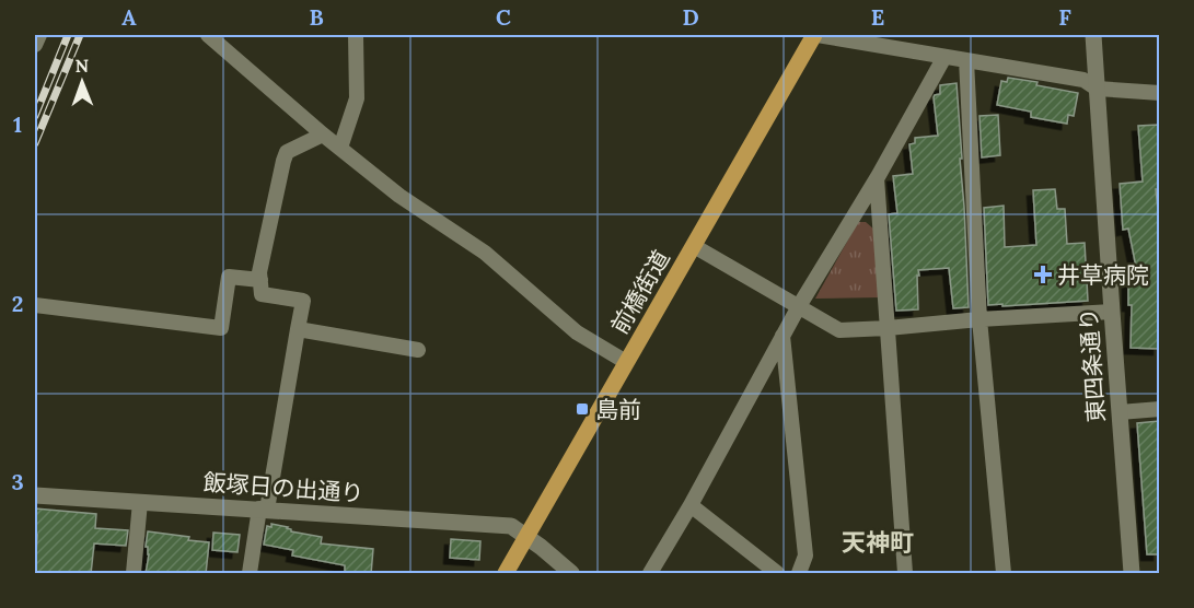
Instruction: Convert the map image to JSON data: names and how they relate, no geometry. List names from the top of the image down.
{
  "streets": {
    "main road": ["前橋街道"],
    "street": ["東四条通り", "飯塚日の出通り"]
  },
  "crossings": [
    ["前橋街道", "飯塚日の出通り"]
  ],
  "districts": ["天神町"],
  "places": {
    "health": ["井草病院"],
    "transit": ["島前"]
  },
  "north": "top",
  "grid": {
    "columns": [
      "A",
      "B",
      "C",
      "D",
      "E",
      "F"
    ],
    "rows": ["1", "2", "3"]
  }
}
